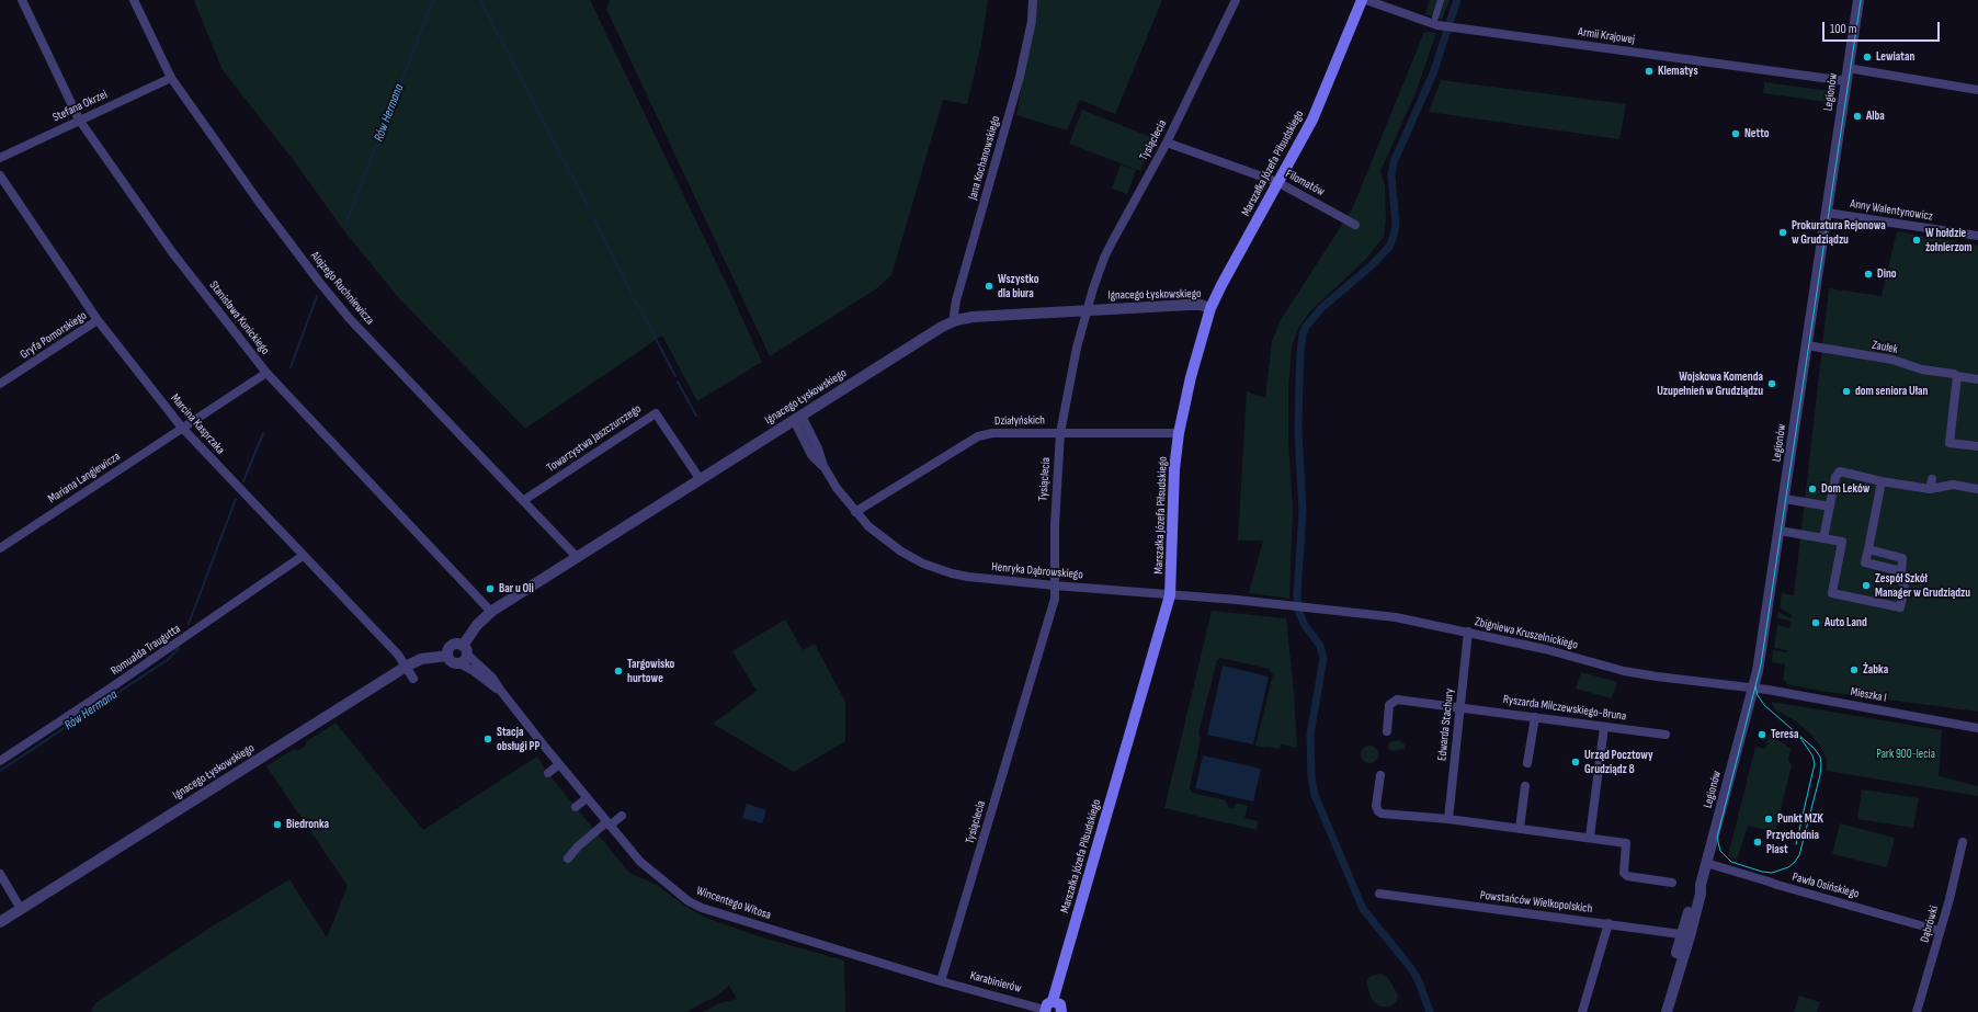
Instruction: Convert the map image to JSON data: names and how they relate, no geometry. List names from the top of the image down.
{
  "streets": {
    "main road": ["Marszałka Józefa Piłsudskiego"],
    "street": [
      "Armii Krajowej",
      "Legionów",
      "Stefana Okrzei",
      "Tysiąclecia",
      "Jana Kochanowskiego",
      "Filomatów",
      "Anny Walentynowicz",
      "Alojzego Ruchniewicza",
      "Ignacego Łyskowskiego",
      "Stanisława Kunickiego",
      "Gryfa Pomorskiego",
      "Zaułek",
      "Działyńskich",
      "Marcina Kasprzaka",
      "Towarzystwa Jaszczurczego",
      "Mariana Langiewicza",
      "Henryka Dąbrowskiego",
      "Zbigniewa Kruszelnickiego",
      "Romualda Traugutta",
      "Mieszka I",
      "Ryszarda Milczewskiego-Bruna",
      "Edwarda Stachury",
      "Pawła Osińskiego",
      "Powstańców Wielkopolskich",
      "Wincentego Witosa",
      "Dąbrówki",
      "Karabinierów"
    ]
  },
  "crossings": [
    ["Armii Krajowej", "Legionów"],
    ["Legionów", "Anny Walentynowicz"],
    ["Legionów", "Zaułek"],
    ["Legionów", "Zbigniewa Kruszelnickiego"],
    ["Legionów", "Mieszka I"],
    ["Legionów", "Pawła Osińskiego"],
    ["Legionów", "Powstańców Wielkopolskich"],
    ["Stefana Okrzei", "Alojzego Ruchniewicza"],
    ["Stefana Okrzei", "Stanisława Kunickiego"],
    ["Tysiąclecia", "Filomatów"],
    ["Tysiąclecia", "Ignacego Łyskowskiego"],
    ["Tysiąclecia", "Działyńskich"],
    ["Tysiąclecia", "Henryka Dąbrowskiego"],
    ["Tysiąclecia", "Wincentego Witosa"],
    ["Tysiąclecia", "Karabinierów"],
    ["Jana Kochanowskiego", "Ignacego Łyskowskiego"],
    ["Marszałka Józefa Piłsudskiego", "Filomatów"],
    ["Marszałka Józefa Piłsudskiego", "Ignacego Łyskowskiego"],
    ["Marszałka Józefa Piłsudskiego", "Działyńskich"],
    ["Marszałka Józefa Piłsudskiego", "Henryka Dąbrowskiego"],
    ["Marszałka Józefa Piłsudskiego", "Karabinierów"],
    ["Alojzego Ruchniewicza", "Ignacego Łyskowskiego"],
    ["Alojzego Ruchniewicza", "Towarzystwa Jaszczurczego"],
    ["Ignacego Łyskowskiego", "Stanisława Kunickiego"],
    ["Ignacego Łyskowskiego", "Marcina Kasprzaka"],
    ["Ignacego Łyskowskiego", "Towarzystwa Jaszczurczego"],
    ["Ignacego Łyskowskiego", "Henryka Dąbrowskiego"],
    ["Ignacego Łyskowskiego", "Wincentego Witosa"],
    ["Stanisława Kunickiego", "Mariana Langiewicza"],
    ["Gryfa Pomorskiego", "Marcina Kasprzaka"],
    ["Działyńskich", "Henryka Dąbrowskiego"],
    ["Marcina Kasprzaka", "Mariana Langiewicza"],
    ["Marcina Kasprzaka", "Romualda Traugutta"],
    ["Henryka Dąbrowskiego", "Zbigniewa Kruszelnickiego"],
    ["Zbigniewa Kruszelnickiego", "Mieszka I"],
    ["Zbigniewa Kruszelnickiego", "Edwarda Stachury"],
    ["Ryszarda Milczewskiego-Bruna", "Edwarda Stachury"],
    ["Pawła Osińskiego", "Dąbrówki"],
    ["Wincentego Witosa", "Karabinierów"]
  ],
  "water": ["Rów Hermana"],
  "parks": ["Park 900-lecia"],
  "places": [
    "Lewiatan",
    "Klematys",
    "Alba",
    "Netto",
    "Prokuratura Rejonowa w Grudziądzu",
    "W hołdzie żołnierzom",
    "Dino",
    "Wszystko dla biura",
    "Wojskowa Komenda Uzupełnień w Grudziądzu",
    "dom seniora Ułan",
    "Dom Leków",
    "Zespół Szkół Manager w Grudziądzu",
    "Bar u Oli",
    "Auto Land",
    "Żabka",
    "Targowisko hurtowe",
    "Teresa",
    "Stacja obsługi PP",
    "Urząd Pocztowy Grudziądz 8",
    "Punkt MZK",
    "Biedronka",
    "Przychodnia Piast"
  ],
  "scale_bar": "100 m"
}
